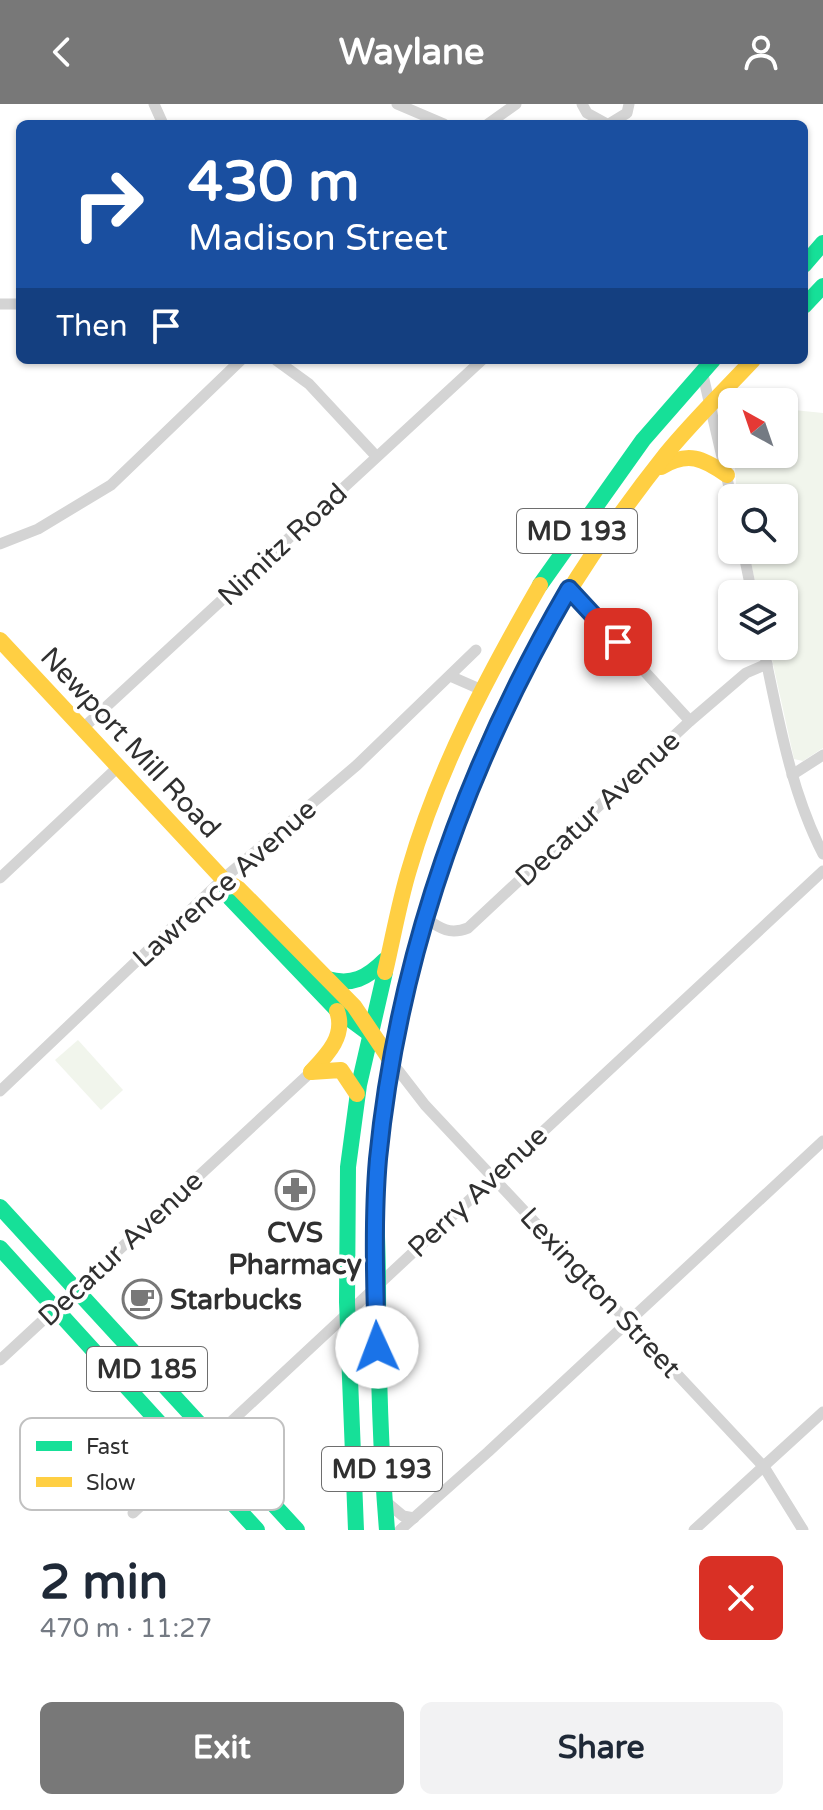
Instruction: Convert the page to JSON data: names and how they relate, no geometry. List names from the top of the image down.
{
  "streets": {
    "main road": ["MD 193", "Newport Mill Road", "MD 185"],
    "street": [
      "Nimitz Road",
      "Decatur Avenue",
      "Lawrence Avenue",
      "Perry Avenue",
      "Lexington Street"
    ]
  },
  "crossings": [
    ["MD 193", "Newport Mill Road"],
    ["MD 193", "Decatur Avenue"],
    ["MD 193", "Perry Avenue"],
    ["MD 193", "Lexington Street"],
    ["Nimitz Road", "Newport Mill Road"],
    ["Newport Mill Road", "Lawrence Avenue"],
    ["Newport Mill Road", "Lexington Street"],
    ["Decatur Avenue", "MD 185"],
    ["Perry Avenue", "Lexington Street"]
  ],
  "places": {
    "pharmacy": ["CVS Pharmacy"],
    "cafe": ["Starbucks"]
  },
  "legend": ["Fast", "Slow"],
  "north": "top left",
  "page": {
    "header": "Waylane",
    "turn": ["430 m", "Madison Street"],
    "then": "Then",
    "heading": ["2 min", "470 m · 11:27"],
    "buttons": ["Exit", "Share"]
  }
}
